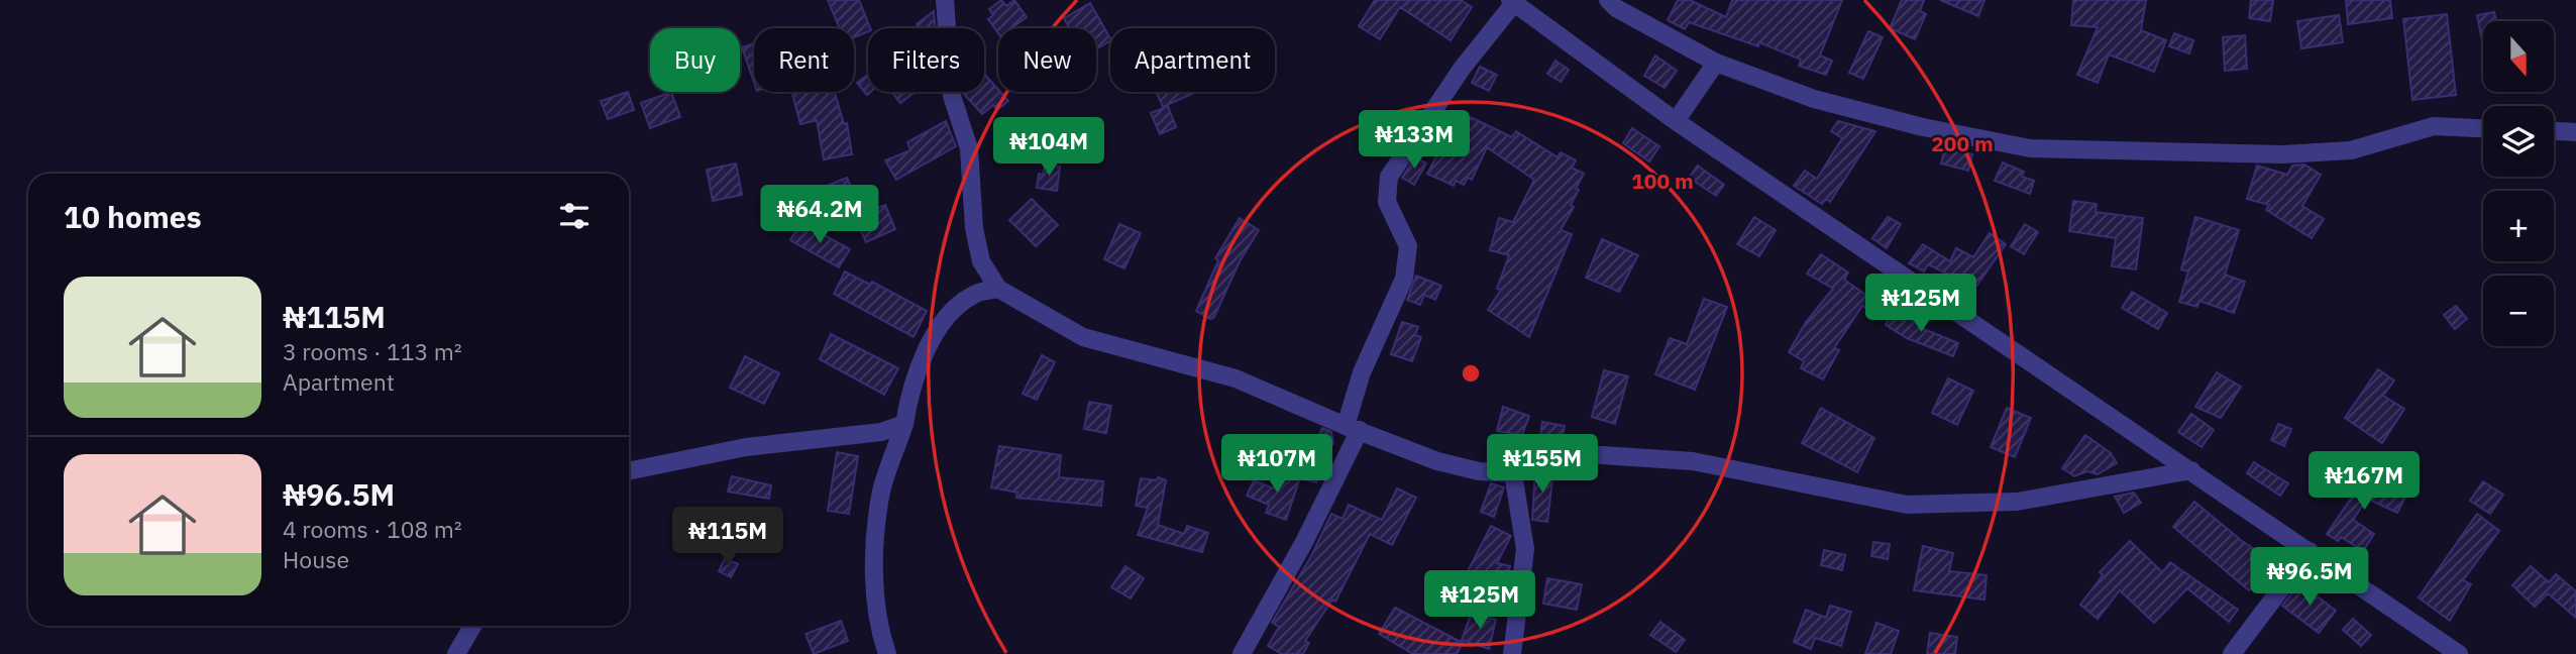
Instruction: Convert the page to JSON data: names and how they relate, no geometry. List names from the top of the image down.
{
  "north": "bottom",
  "page": {
    "map_buttons": ["+", "−"],
    "chip": [
      "Buy",
      "Rent",
      "Filters",
      "New",
      "Apartment"
    ],
    "price": [
      "₦133M",
      "₦104M",
      "₦64.2M",
      "₦125M",
      "₦107M",
      "₦155M",
      "₦167M",
      "₦115M",
      "₦96.5M",
      "₦125M"
    ],
    "heading": "10 homes",
    "list": [
      {
        "name": "₦115M",
        "note": "3 rooms · 113 m² · Apartment"
      },
      {
        "name": "₦96.5M",
        "note": "4 rooms · 108 m² · House"
      }
    ]
  },
  "rings": ["200 m", "100 m"]
}
